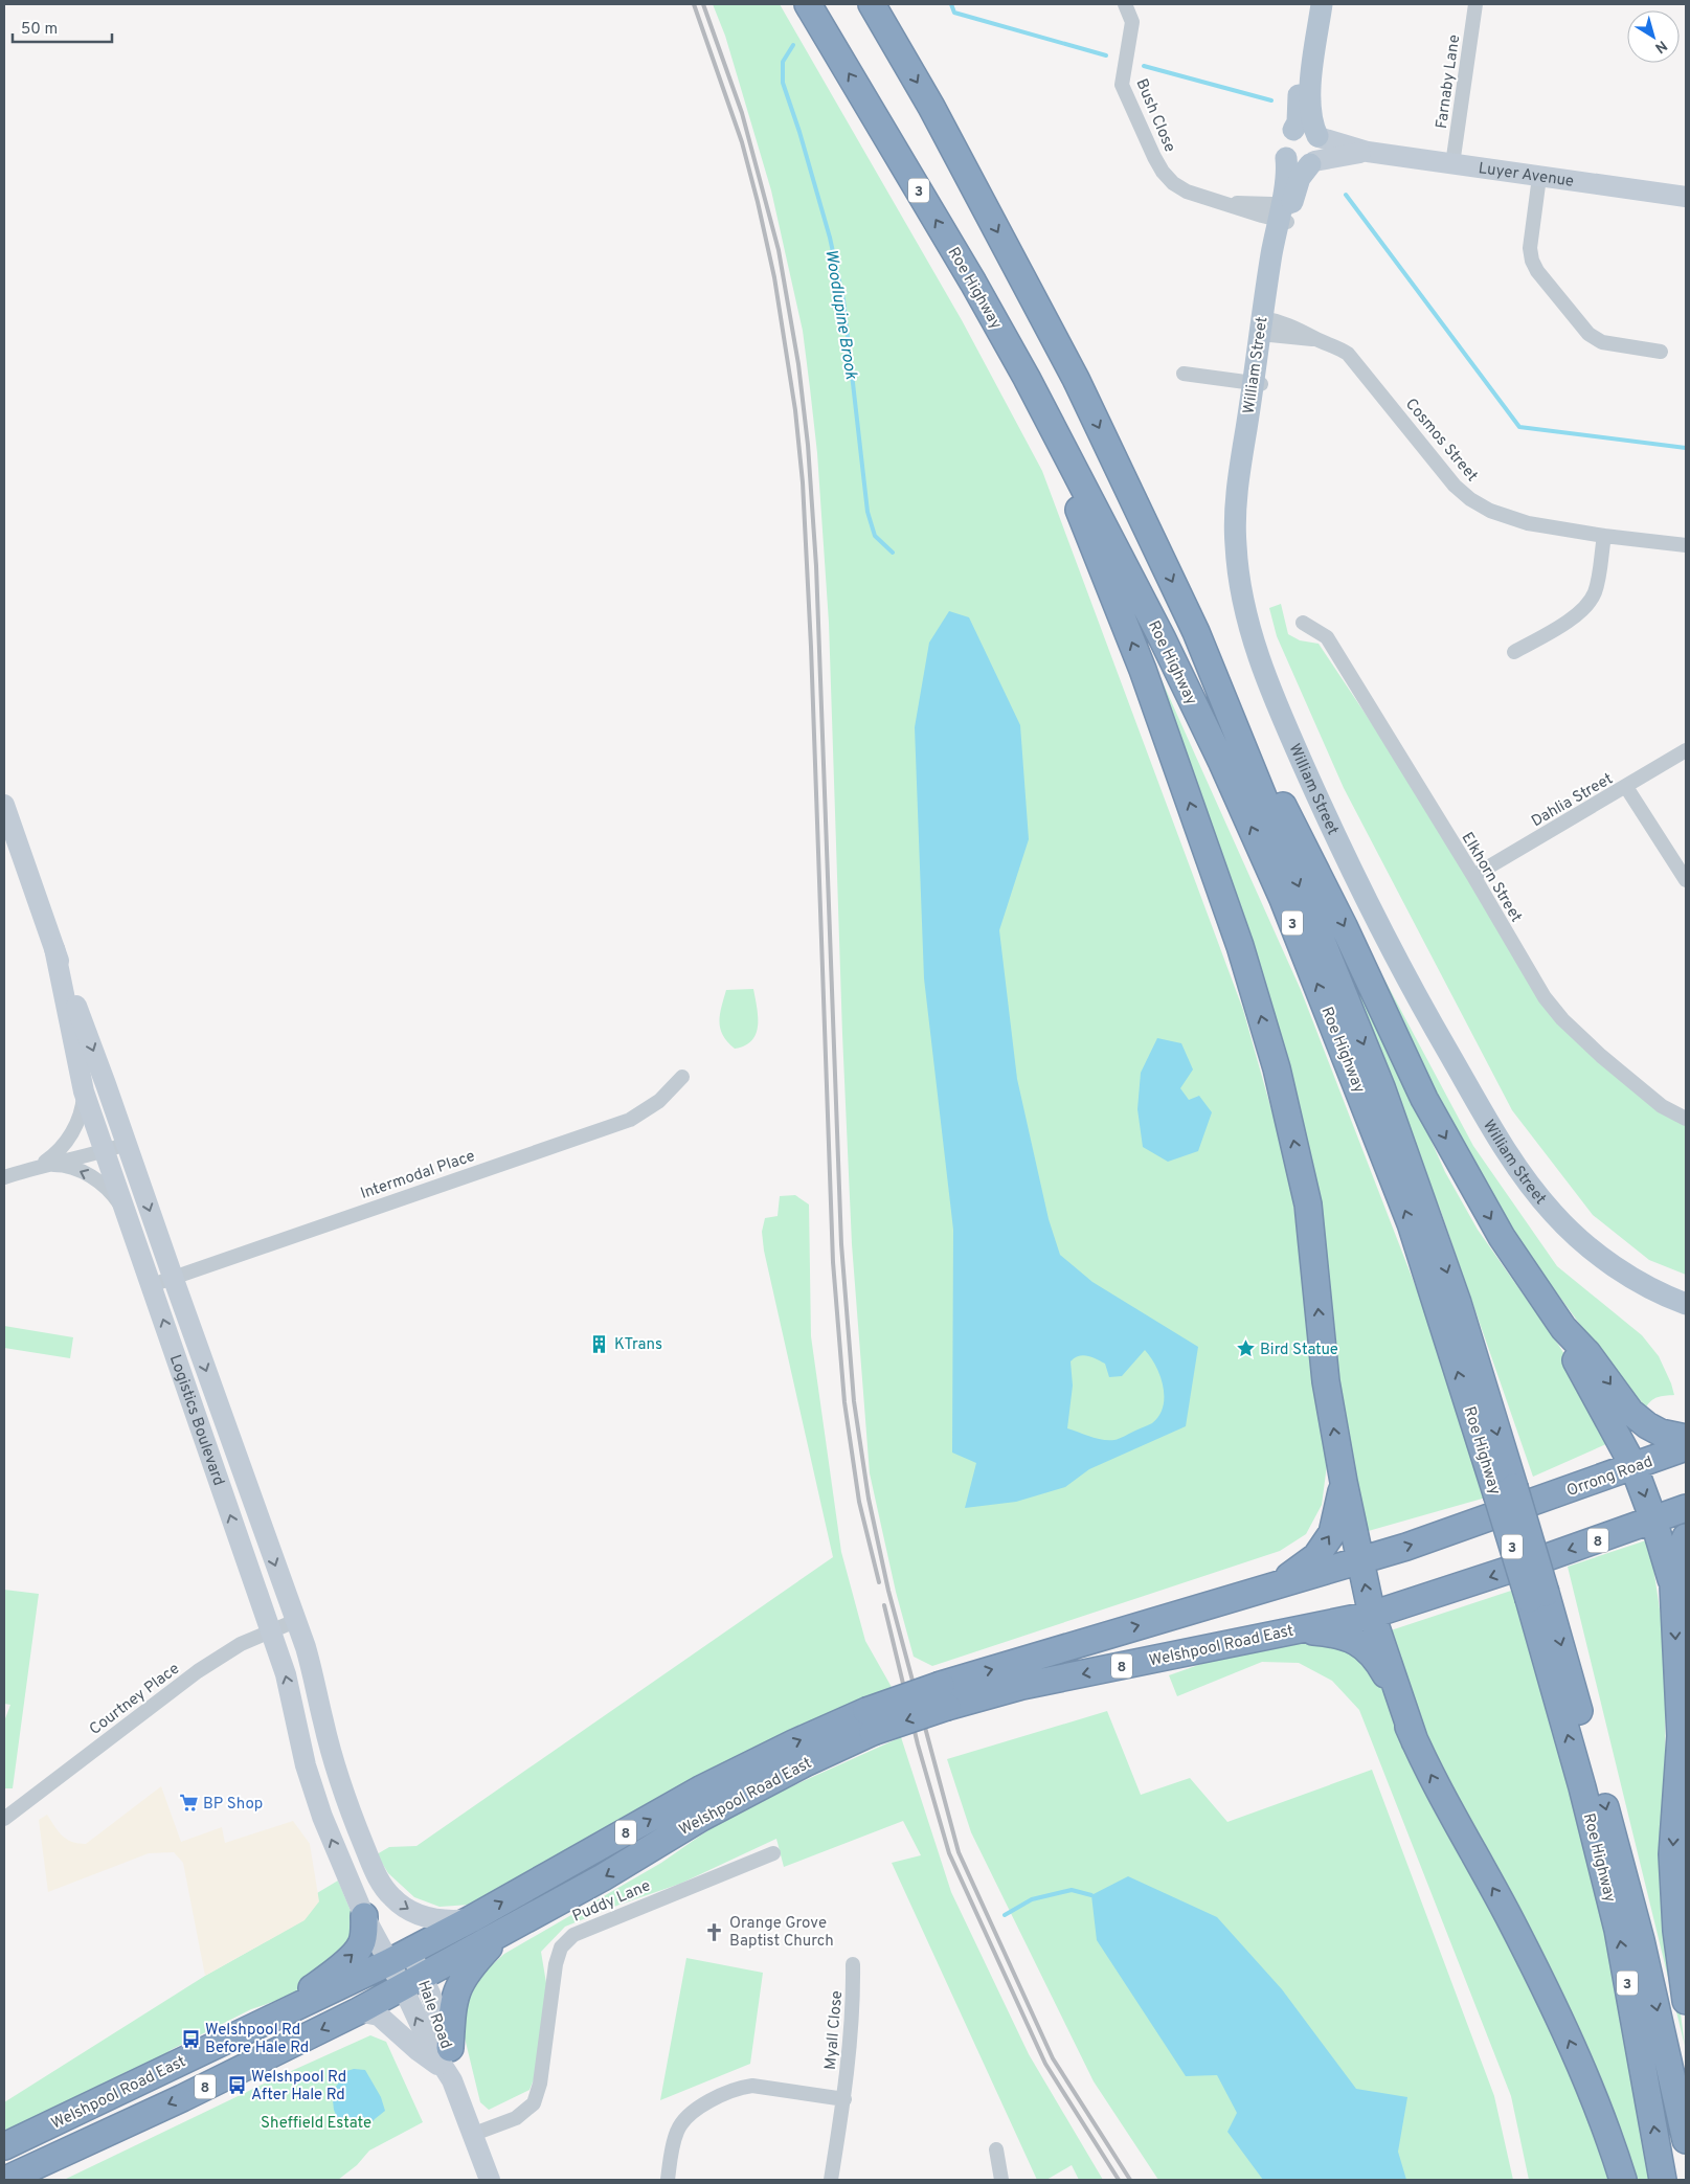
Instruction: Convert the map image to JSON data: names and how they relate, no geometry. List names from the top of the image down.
{
  "streets": {
    "highway": [
      "3",
      "Roe Highway",
      "Orrong Road",
      "8",
      "Welshpool Road East"
    ],
    "main road": ["William Street"],
    "street": [
      "Farnaby Lane",
      "Bush Close",
      "Luyer Avenue",
      "Cosmos Street",
      "Dahlia Street",
      "Elkhorn Street",
      "Intermodal Place",
      "Logistics Boulevard",
      "Courtney Place",
      "Puddy Lane",
      "Hale Road",
      "Myall Close"
    ]
  },
  "crossings": [
    ["Farnaby Lane", "Luyer Avenue"],
    ["Bush Close", "William Street"],
    ["Luyer Avenue", "William Street"],
    ["Roe Highway", "Orrong Road"],
    ["Roe Highway", "Welshpool Road East"],
    ["William Street", "Cosmos Street"],
    ["Dahlia Street", "Elkhorn Street"],
    ["Intermodal Place", "Logistics Boulevard"],
    ["Logistics Boulevard", "8"],
    ["Logistics Boulevard", "Welshpool Road East"],
    ["Logistics Boulevard", "Courtney Place"],
    ["Logistics Boulevard", "Hale Road"],
    ["Orrong Road", "Welshpool Road East"],
    ["8", "Welshpool Road East"],
    ["8", "Hale Road"],
    ["Welshpool Road East", "Hale Road"],
    ["Puddy Lane", "Hale Road"]
  ],
  "water": ["Woodlupine Brook"],
  "parks": ["Sheffield Estate"],
  "places": {
    "building": ["KTrans"],
    "place": ["Bird Statue"],
    "supermarket": ["BP Shop"],
    "church": ["Orange Grove Baptist Church"],
    "bus stop": ["Welshpool Rd Before Hale Rd", "Welshpool Rd After Hale Rd"]
  },
  "scale_bar": "50 m",
  "north": "bottom right"
}
